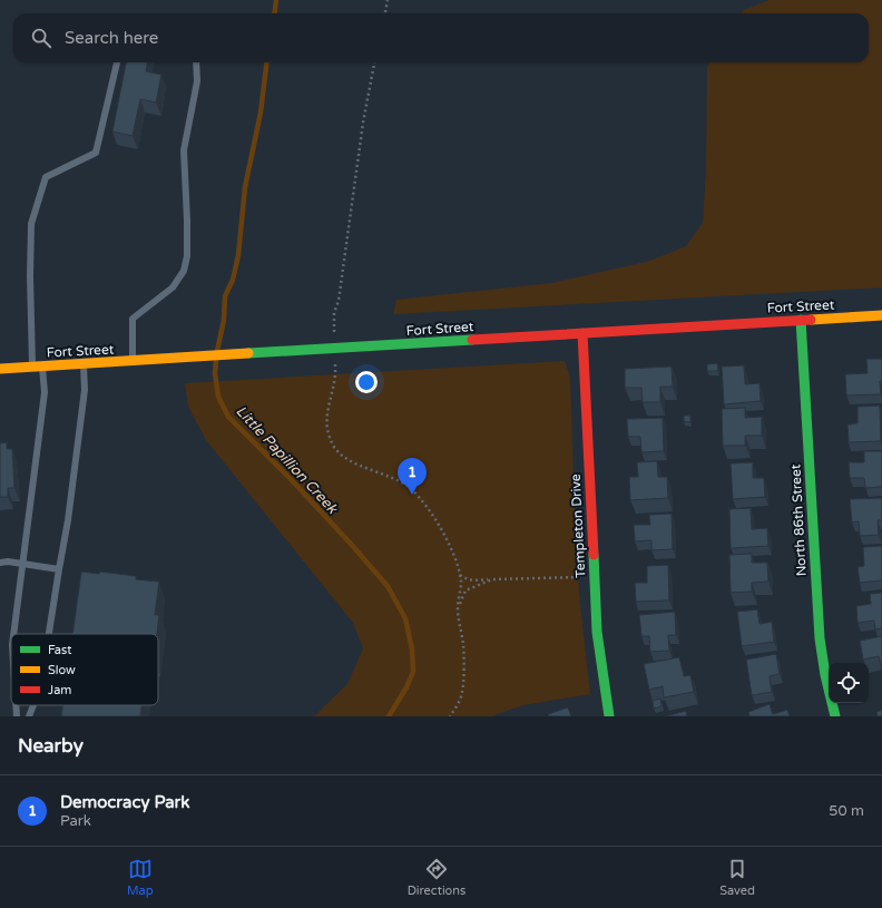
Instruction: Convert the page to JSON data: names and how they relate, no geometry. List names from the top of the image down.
{
  "streets": {
    "main road": ["Fort Street", "North 86th Street", "Templeton Drive"]
  },
  "crossings": [
    ["Fort Street", "North 86th Street"],
    ["Fort Street", "Templeton Drive"]
  ],
  "water": ["Little Papillion Creek"],
  "legend": ["Fast", "Slow", "Jam"],
  "page": {
    "search": "Search here",
    "pins": "1",
    "heading": "Nearby",
    "list": [
      {
        "mark": "1",
        "name": "Democracy Park",
        "note": "Park",
        "value": "50 m"
      }
    ],
    "nav": ["Map", "Directions", "Saved"]
  }
}
